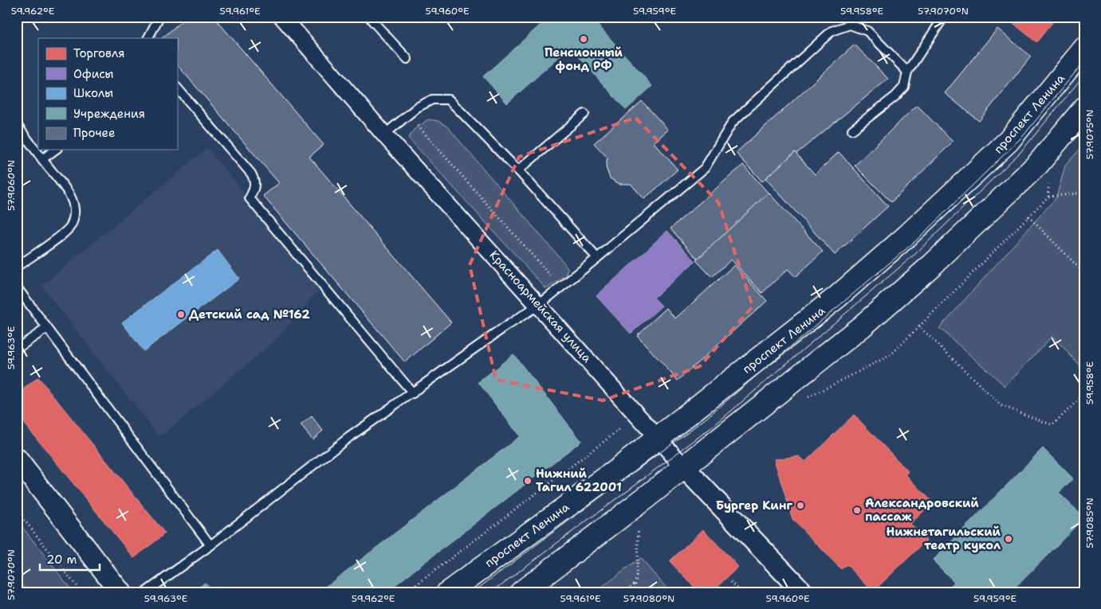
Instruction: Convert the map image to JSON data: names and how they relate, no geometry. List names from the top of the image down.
{
  "streets": {
    "main road": ["проспект Ленина"],
    "street": ["Красноармейская улица"]
  },
  "crossings": [
    ["проспект Ленина", "Красноармейская улица"]
  ],
  "places": [
    "Пенсионный фонд РФ",
    "Детский сад №162",
    "Нижний Тагил 622001",
    "Бургер Кинг",
    "Александровский пассаж",
    "Нижнетагильский театр кукол"
  ],
  "legend": [
    "Торговля",
    "Офисы",
    "Школы",
    "Учреждения",
    "Прочее"
  ],
  "scale_bar": "20 m",
  "coordinates": [
    "59.962°E",
    "59.961°E",
    "59.960°E",
    "59.959°E",
    "59.958°E",
    "57.9070°N",
    "57.9075°N",
    "57.9060°N",
    "59.963°E",
    "57.9085°N",
    "57.9080°N"
  ]
}
